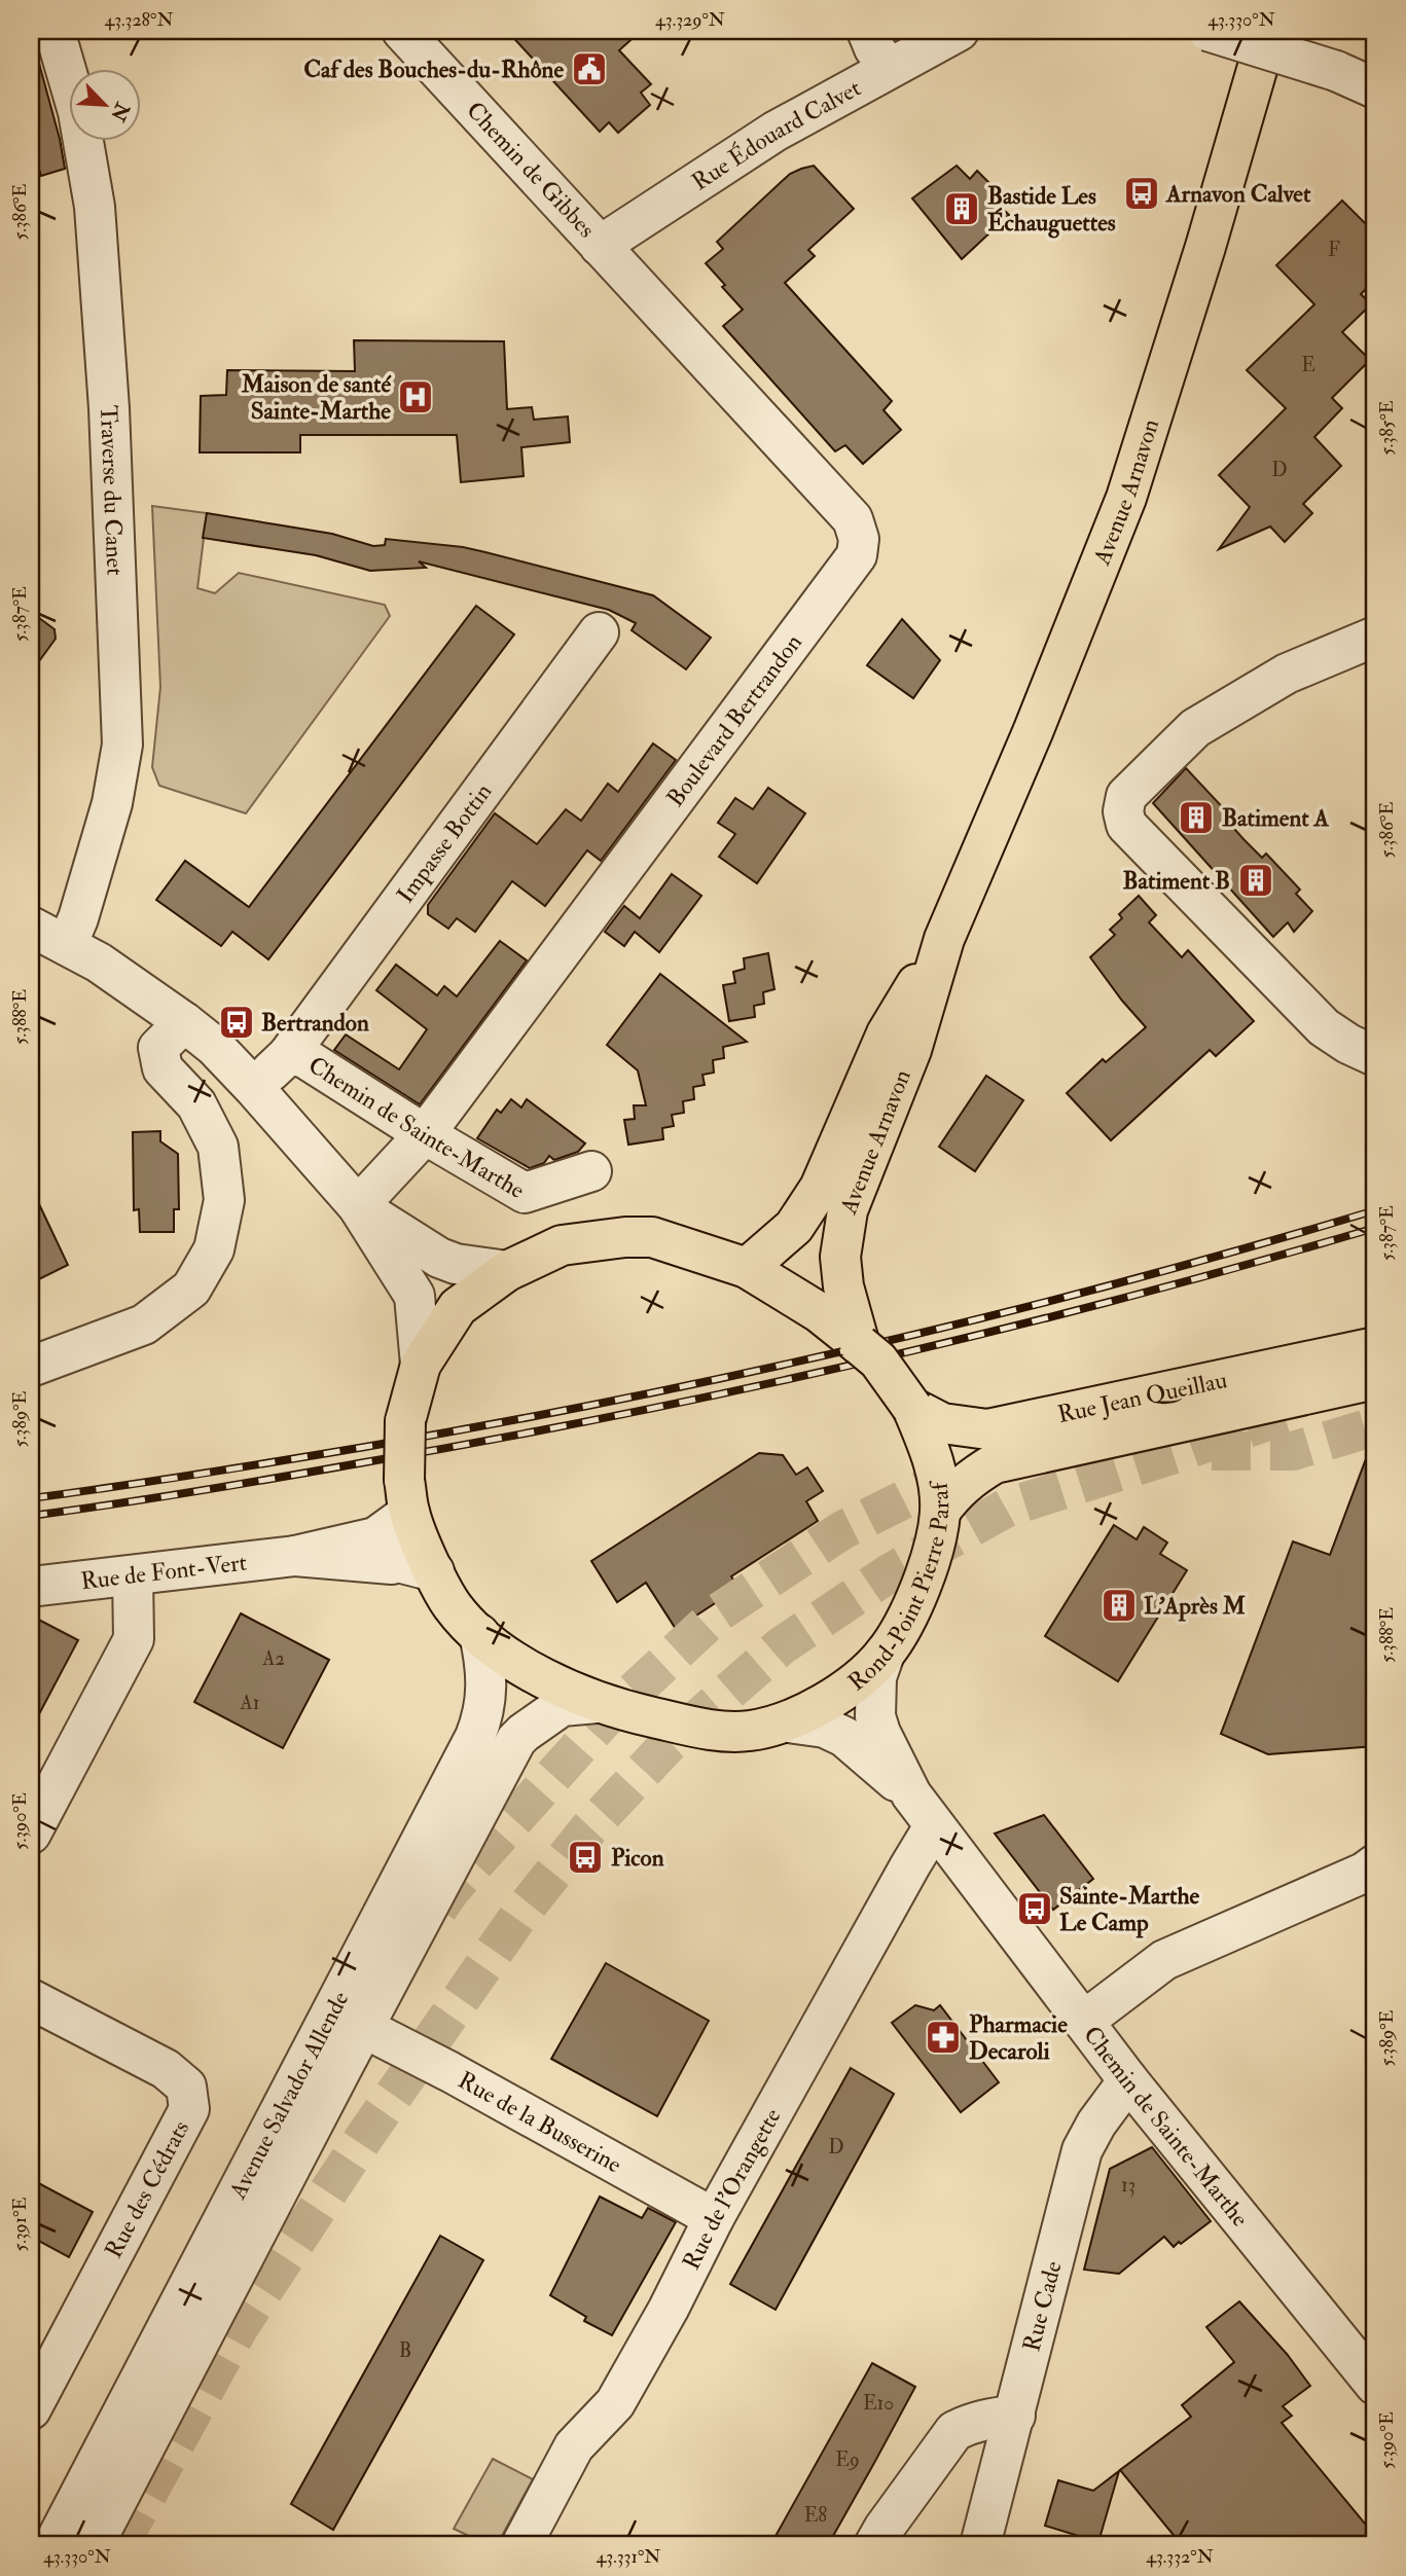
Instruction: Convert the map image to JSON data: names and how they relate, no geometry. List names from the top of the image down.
{
  "streets": {
    "main road": ["Avenue Arnavon", "Rue Jean Queillau", "Rond-Point Pierre Paraf"],
    "street": [
      "Rue Édouard Calvet",
      "Chemin de Gibbes",
      "Traverse du Canet",
      "Boulevard Bertrandon",
      "Impasse Bottin",
      "Chemin de Sainte-Marthe",
      "Rue de Font-Vert",
      "Avenue Salvador Allende",
      "Rue de la Busserine",
      "Rue des Cédrats",
      "Rue de l'Orangette",
      "Rue Cade"
    ]
  },
  "crossings": [
    ["Rue Édouard Calvet", "Chemin de Gibbes"],
    ["Rue Édouard Calvet", "Boulevard Bertrandon"],
    ["Chemin de Gibbes", "Boulevard Bertrandon"],
    ["Avenue Arnavon", "Rond-Point Pierre Paraf"],
    ["Boulevard Bertrandon", "Chemin de Sainte-Marthe"],
    ["Impasse Bottin", "Chemin de Sainte-Marthe"],
    ["Chemin de Sainte-Marthe", "Rond-Point Pierre Paraf"],
    ["Chemin de Sainte-Marthe", "Rue de l'Orangette"],
    ["Chemin de Sainte-Marthe", "Rue Cade"],
    ["Rue Jean Queillau", "Rond-Point Pierre Paraf"],
    ["Rue de Font-Vert", "Rond-Point Pierre Paraf"],
    ["Rond-Point Pierre Paraf", "Avenue Salvador Allende"],
    ["Avenue Salvador Allende", "Rue de la Busserine"],
    ["Rue de la Busserine", "Rue de l'Orangette"]
  ],
  "places": {
    "public building": ["Caf des Bouches-du-Rhône"],
    "bus stop": [
      "Arnavon Calvet",
      "Bertrandon",
      "Picon",
      "Sainte-Marthe Le Camp"
    ],
    "building": [
      "Bastide Les Échauguettes",
      "Batiment A",
      "Batiment B",
      "L'Après M"
    ],
    "hospital": ["Maison de santé Sainte-Marthe"],
    "pharmacy": ["Pharmacie Decaroli"]
  },
  "house_numbers": [
    "F",
    "E",
    "D",
    "A2",
    "A1",
    "D",
    "13",
    "B",
    "E10",
    "E9",
    "E8"
  ],
  "north": "bottom right",
  "coordinates": [
    "43.328°N",
    "43.329°N",
    "43.330°N",
    "5.386°E",
    "5.385°E",
    "5.387°E",
    "5.388°E",
    "5.389°E",
    "5.390°E",
    "5.391°E",
    "43.331°N",
    "43.332°N"
  ]
}
